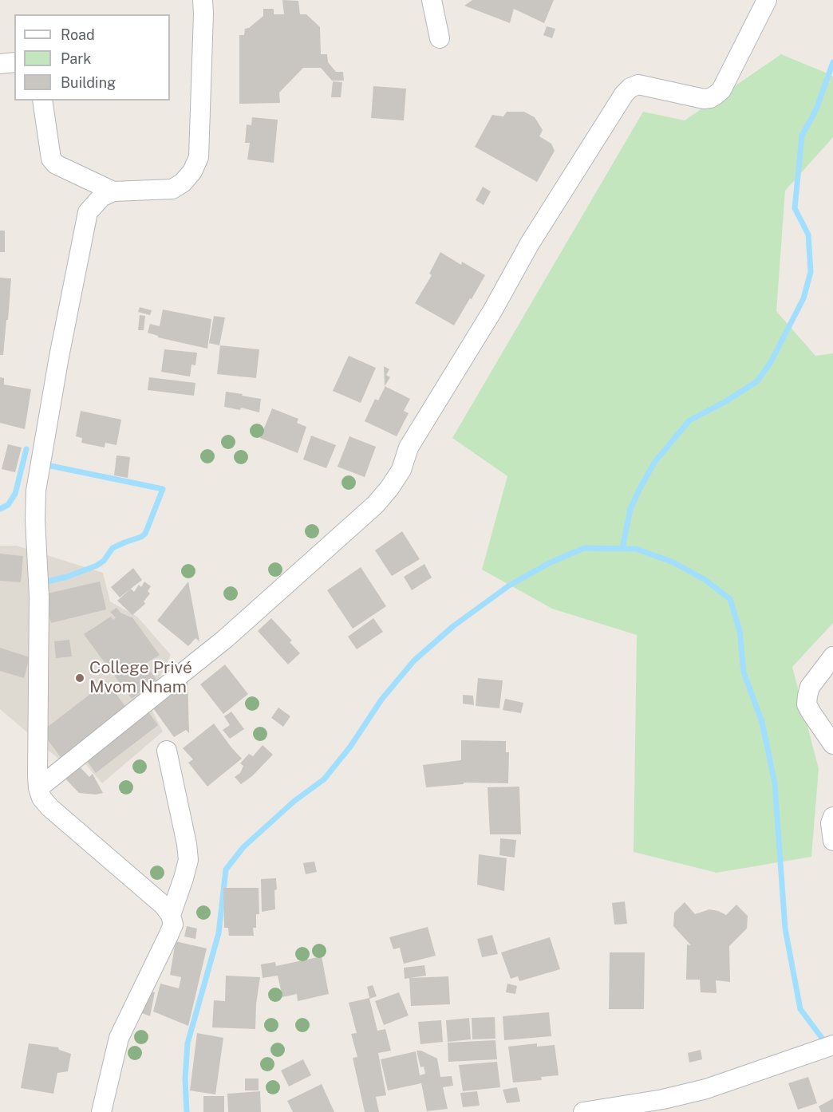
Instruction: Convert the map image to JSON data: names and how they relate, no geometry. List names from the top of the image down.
{
  "places": ["College Privé Mvom Nnam"],
  "legend": ["Road", "Park", "Building"]
}
